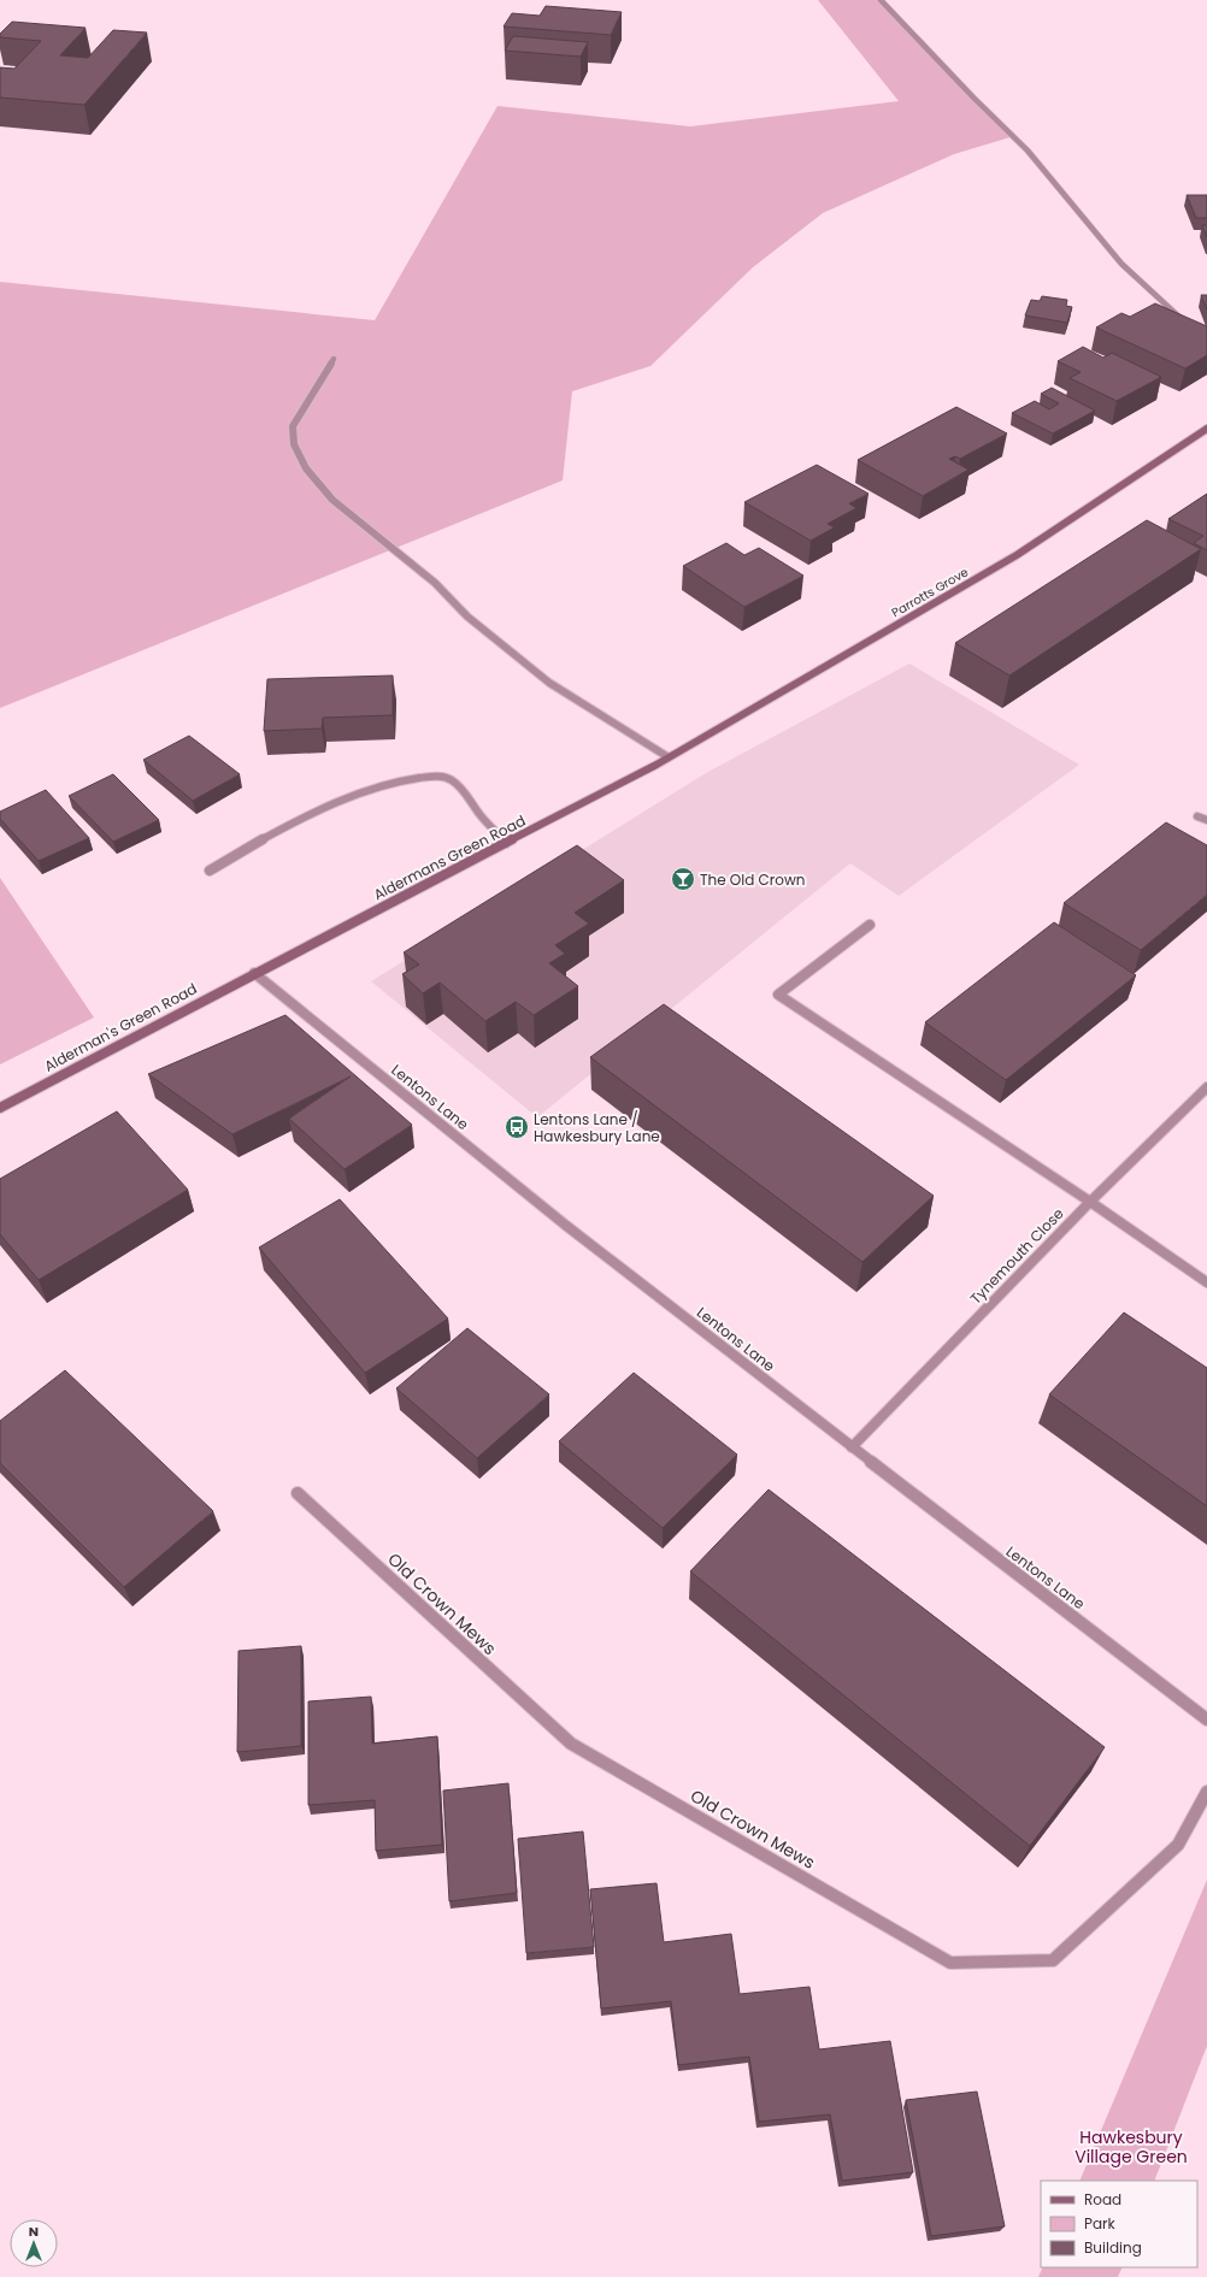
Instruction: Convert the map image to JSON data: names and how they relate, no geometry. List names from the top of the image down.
{
  "streets": {
    "main road": ["Parrotts Grove", "Aldermans Green Road", "Alderman's Green Road"],
    "street": ["Lentons Lane", "Tynemouth Close", "Old Crown Mews"]
  },
  "crossings": [
    ["Parrotts Grove", "Aldermans Green Road"],
    ["Aldermans Green Road", "Alderman's Green Road"],
    ["Aldermans Green Road", "Lentons Lane"],
    ["Alderman's Green Road", "Lentons Lane"],
    ["Lentons Lane", "Tynemouth Close"]
  ],
  "parks": ["Hawkesbury Village Green"],
  "places": {
    "bar": ["The Old Crown"],
    "bus stop": ["Lentons Lane / Hawkesbury Lane"]
  },
  "legend": ["Road", "Park", "Building"],
  "north": "top"
}
